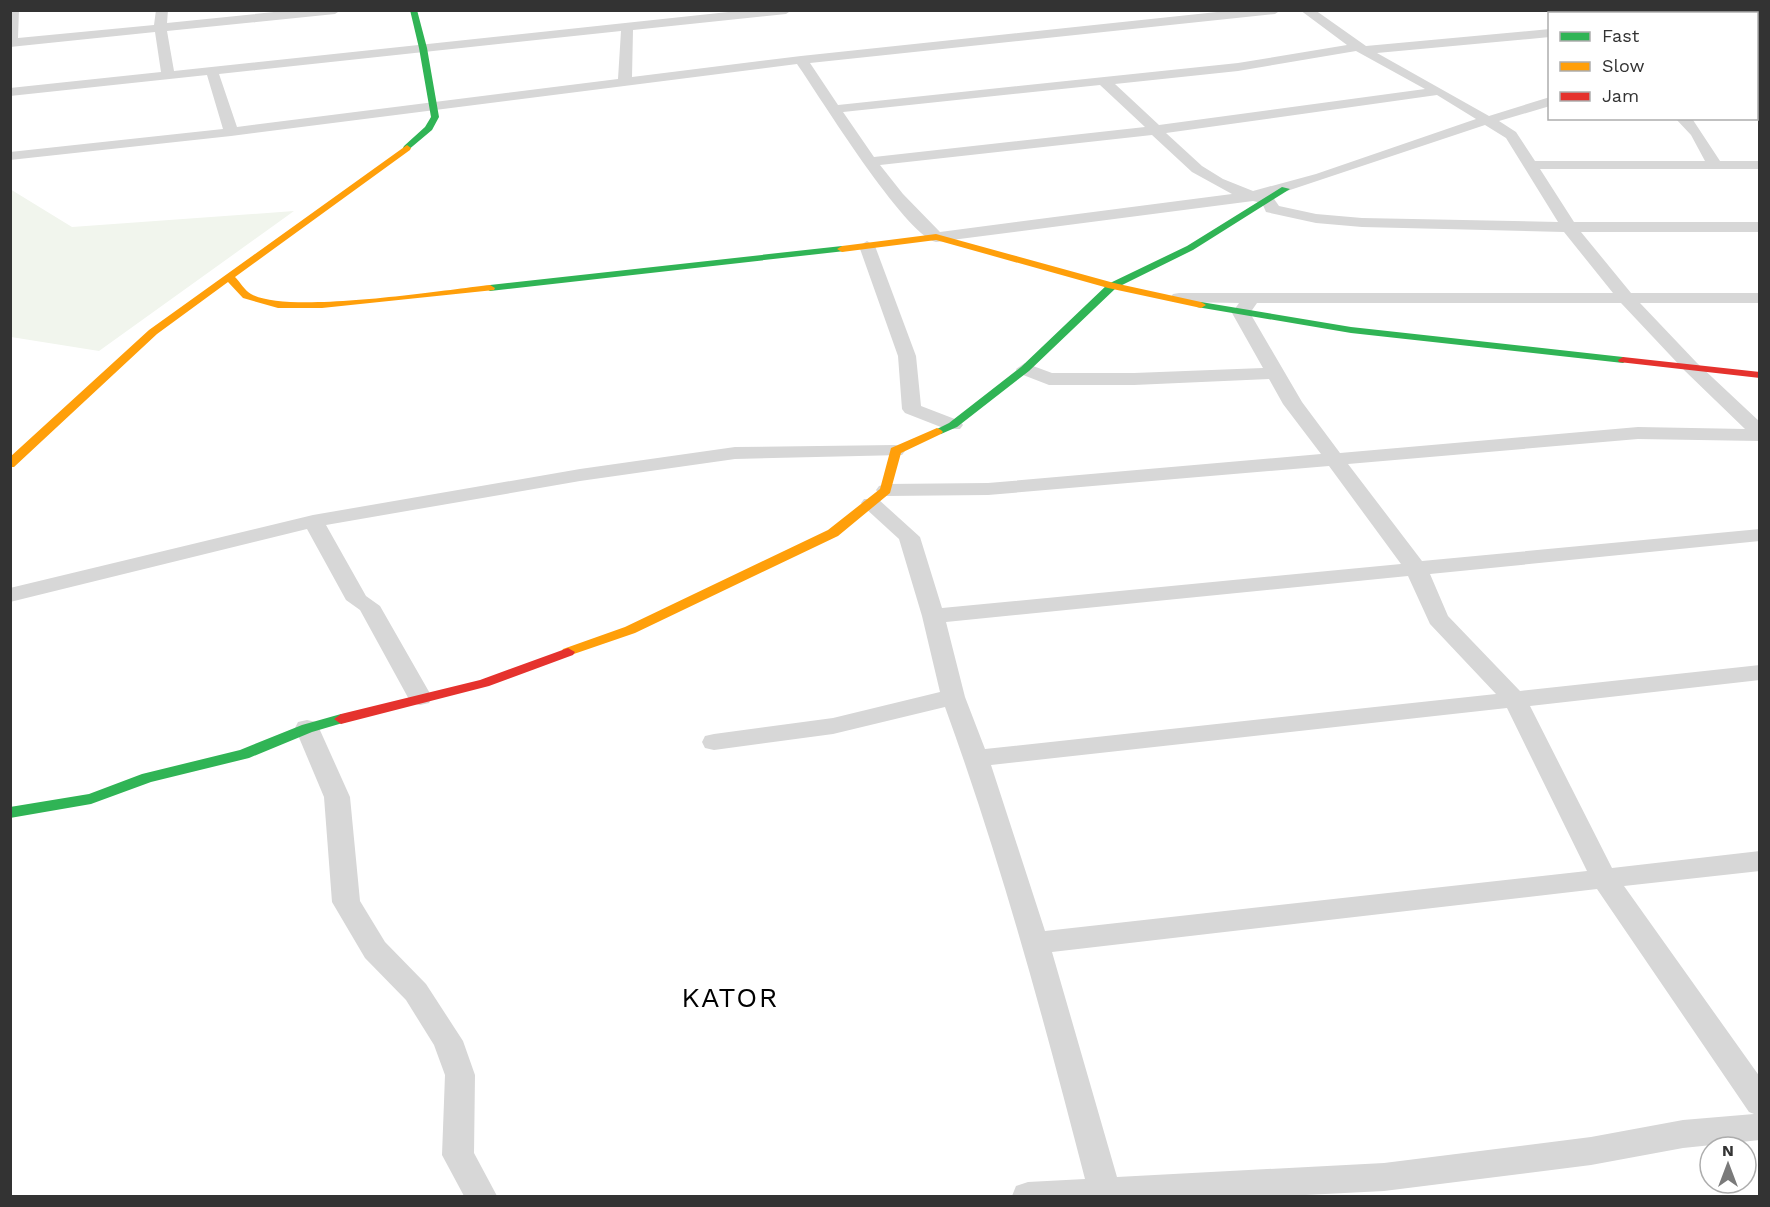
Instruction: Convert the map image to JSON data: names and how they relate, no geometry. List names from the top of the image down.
{
  "districts": ["KATOR"],
  "legend": ["Fast", "Slow", "Jam"],
  "north": "top"
}
